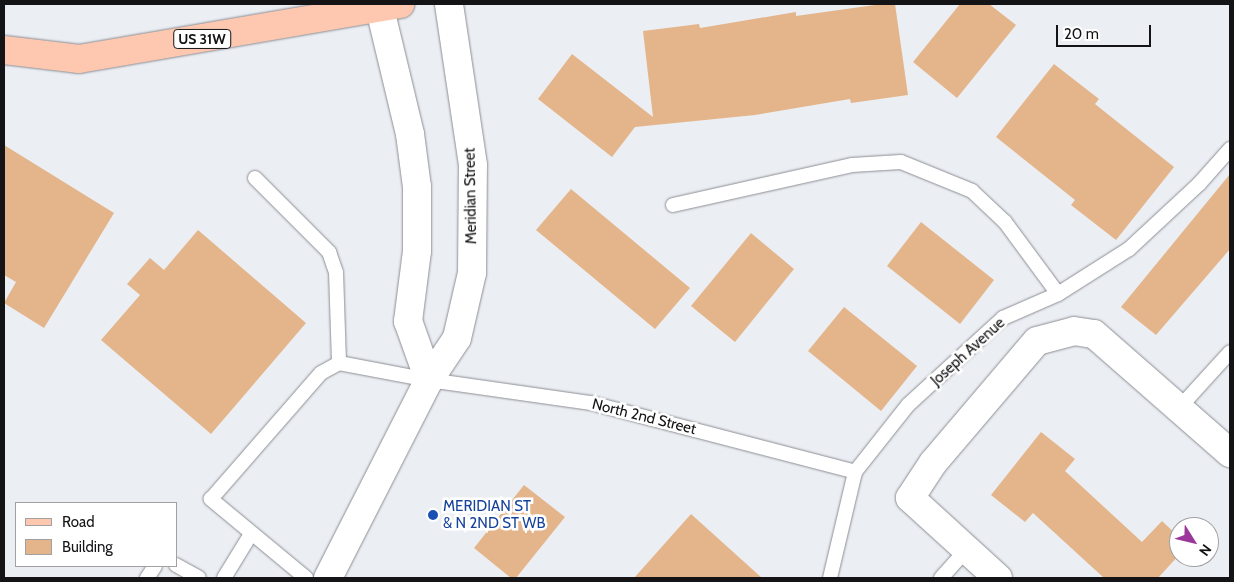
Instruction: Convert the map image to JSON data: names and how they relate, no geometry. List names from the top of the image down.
{
  "streets": {
    "main road": ["US 31W"],
    "street": ["Meridian Street"],
    "lane": ["Joseph Avenue", "North 2nd Street"]
  },
  "crossings": [
    ["Meridian Street", "North 2nd Street"],
    ["Joseph Avenue", "North 2nd Street"]
  ],
  "places": ["MERIDIAN ST & N 2ND ST WB"],
  "legend": ["Road", "Building"],
  "scale_bar": "20 m",
  "north": "bottom right"
}
